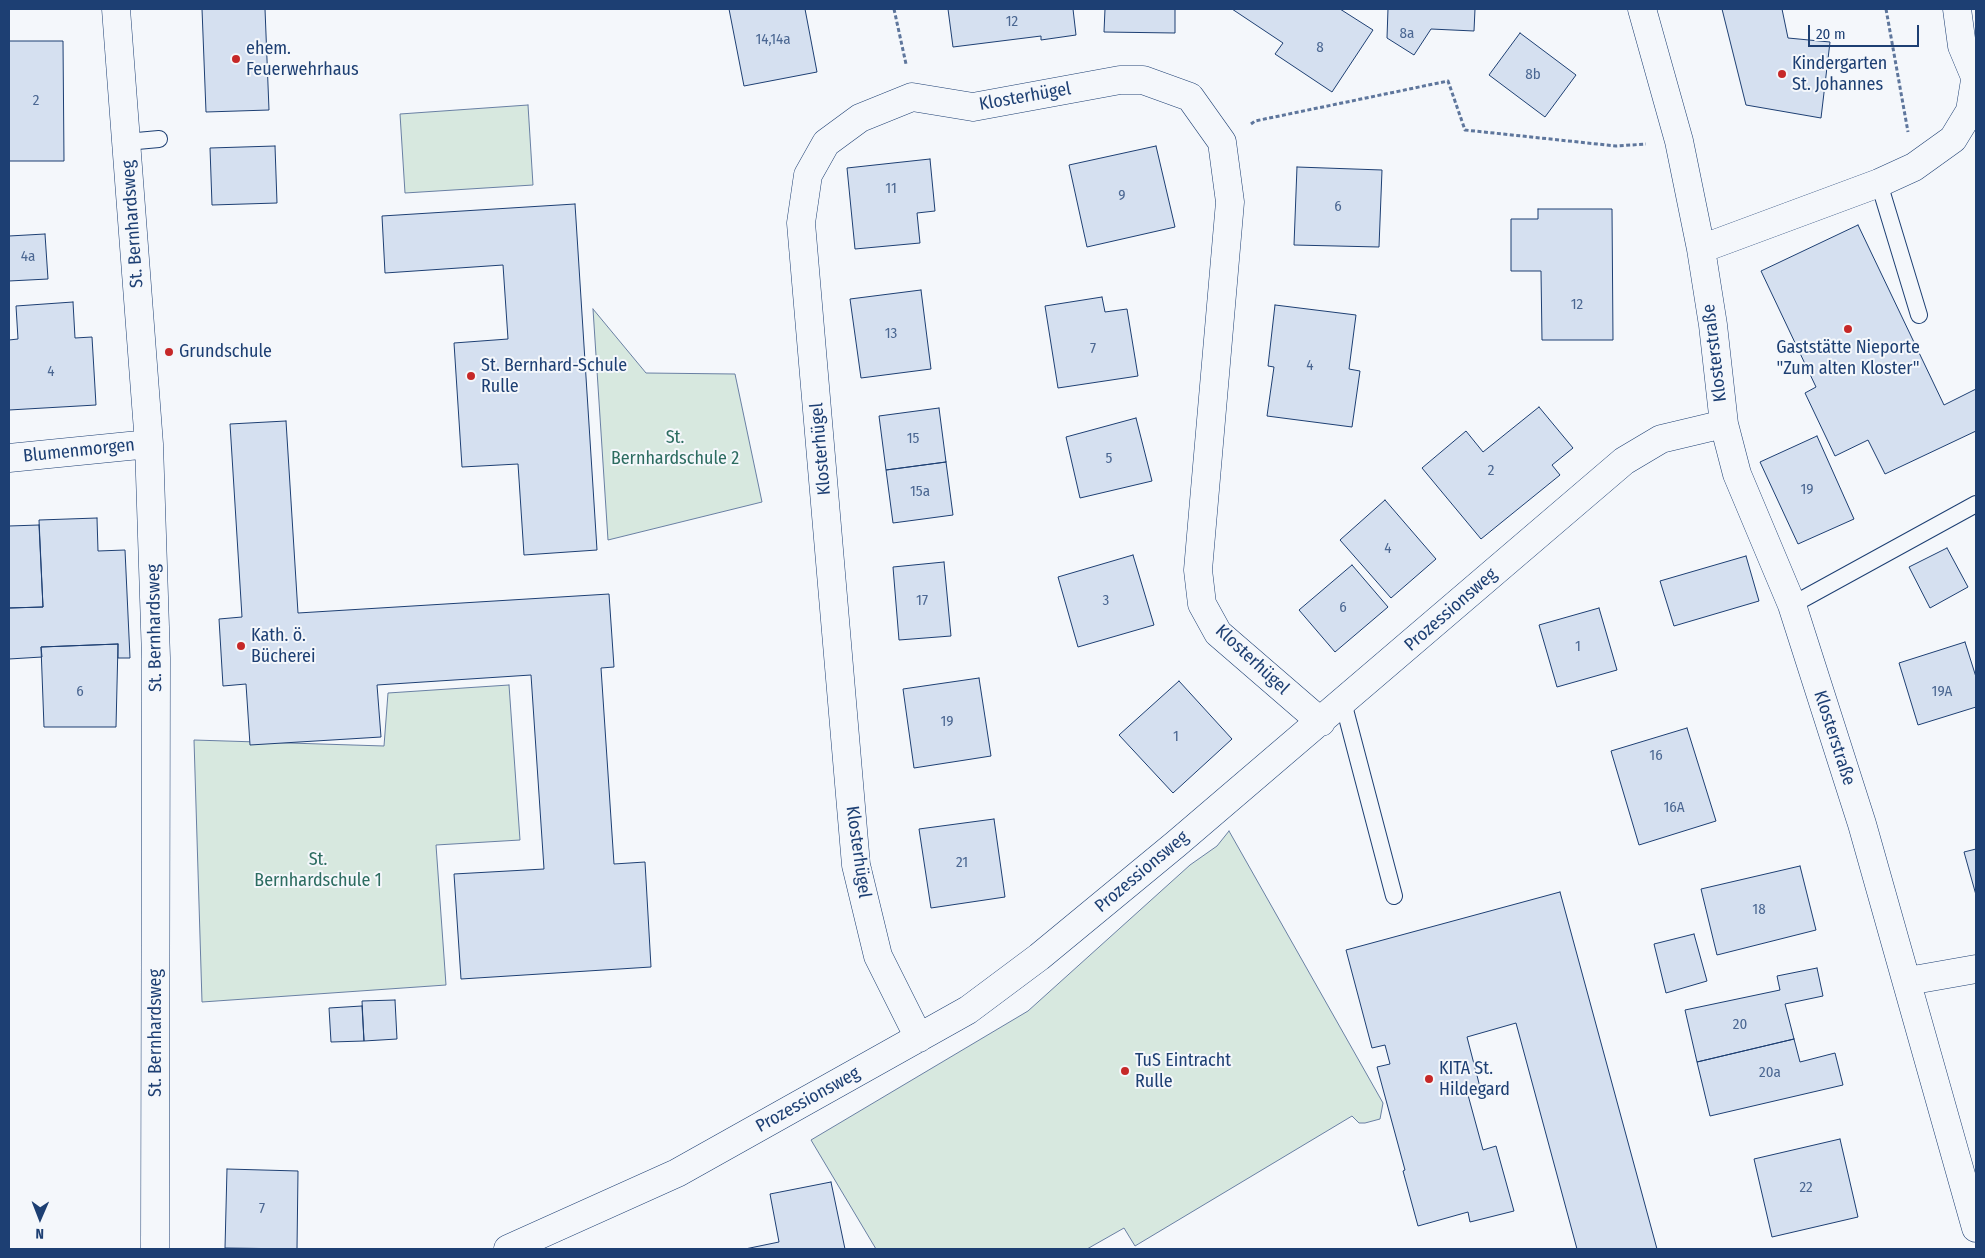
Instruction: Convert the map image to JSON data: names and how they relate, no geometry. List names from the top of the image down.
{
  "streets": {
    "street": [
      "Klosterhügel",
      "St. Bernhardsweg",
      "Klosterstraße",
      "Blumenmorgen",
      "Prozessionsweg"
    ]
  },
  "crossings": [
    ["Klosterhügel", "Prozessionsweg"],
    ["St. Bernhardsweg", "Blumenmorgen"],
    ["Klosterstraße", "Prozessionsweg"]
  ],
  "parks": ["St. Bernhardschule 2", "St. Bernhardschule 1"],
  "places": [
    "ehem. Feuerwehrhaus",
    "Kindergarten St. Johannes",
    "Gaststätte Nieporte \"Zum alten Kloster\"",
    "Grundschule",
    "St. Bernhard-Schule Rulle",
    "Kath. ö. Bücherei",
    "TuS Eintracht Rulle",
    "KITA St. Hildegard"
  ],
  "house_numbers": [
    "12",
    "8a",
    "14,14a",
    "8",
    "8b",
    "2",
    "11",
    "9",
    "6",
    "4a",
    "12",
    "13",
    "7",
    "4",
    "4",
    "15",
    "5",
    "2",
    "19",
    "15a",
    "4",
    "17",
    "3",
    "6",
    "1",
    "6",
    "19A",
    "19",
    "1",
    "16",
    "16A",
    "21",
    "18",
    "20",
    "20a",
    "22",
    "7"
  ],
  "scale_bar": "20 m",
  "north": "bottom"
}
